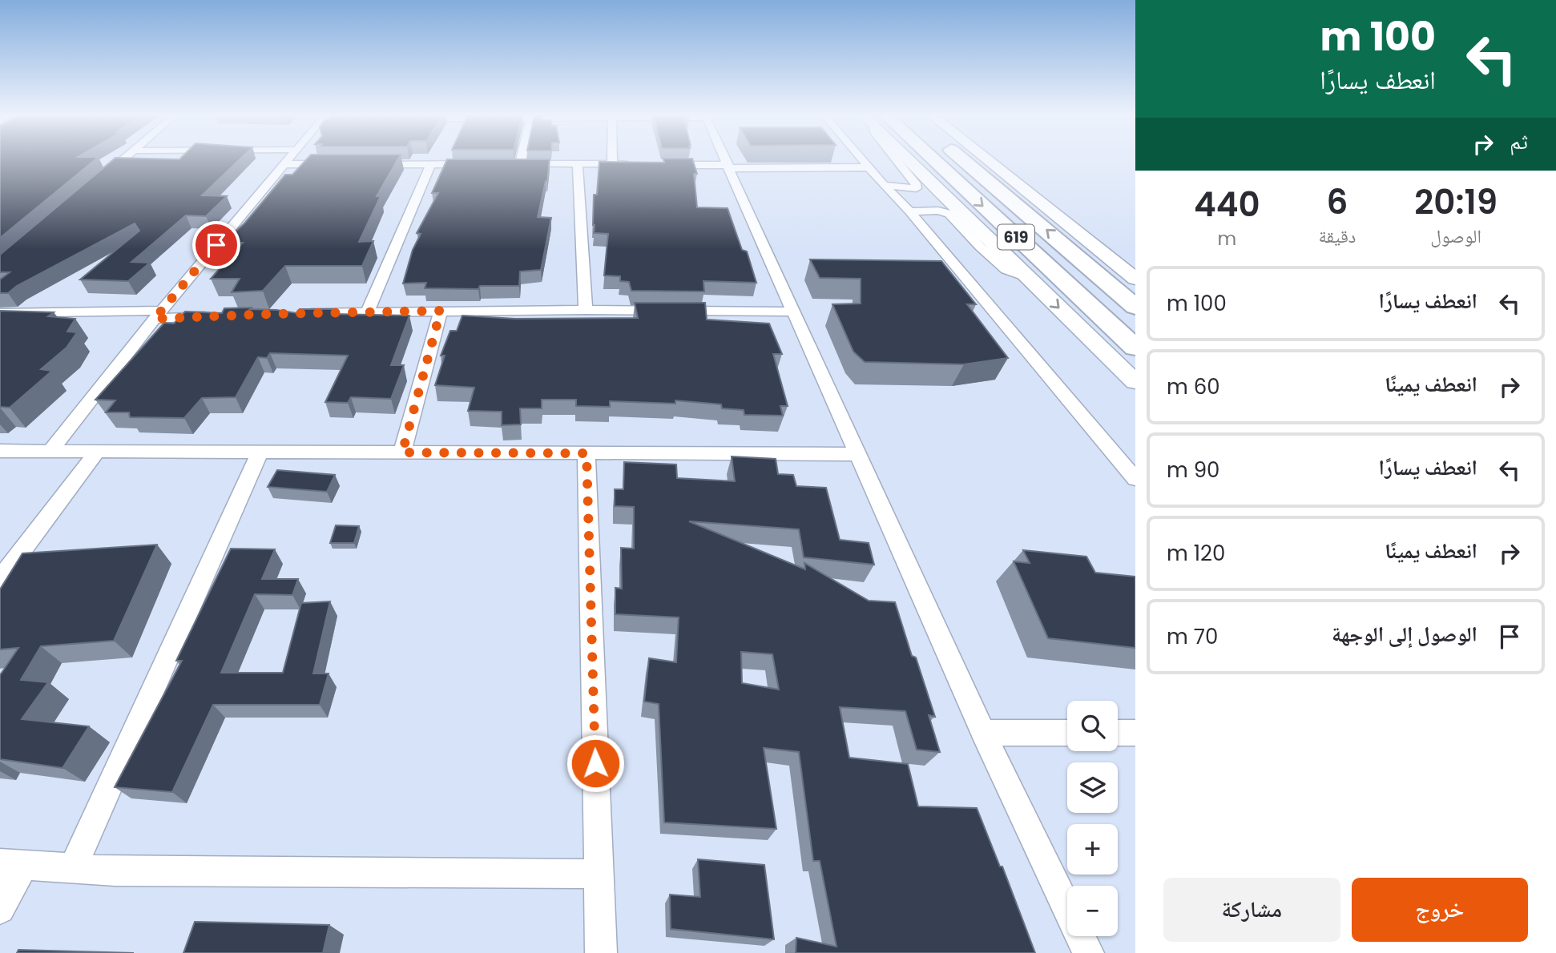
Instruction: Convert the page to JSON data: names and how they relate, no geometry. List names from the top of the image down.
{
  "streets": {
    "highway": ["619"]
  },
  "page": {
    "turn": ["100 m", "انعطف يسارًا"],
    "then": "ثم",
    "eta": [
      "20:19",
      "الوصول",
      "6",
      "دقيقة",
      "440",
      "m"
    ],
    "list": [
      {
        "name": "انعطف يسارًا",
        "value": "100 m"
      },
      {
        "name": "انعطف يمينًا",
        "value": "60 m"
      },
      {
        "name": "انعطف يسارًا",
        "value": "90 m"
      },
      {
        "name": "انعطف يمينًا",
        "value": "120 m"
      },
      {
        "name": "الوصول إلى الوجهة",
        "value": "70 m"
      }
    ],
    "map_buttons": ["+", "−"],
    "buttons": ["خروج", "مشاركة"]
  }
}
